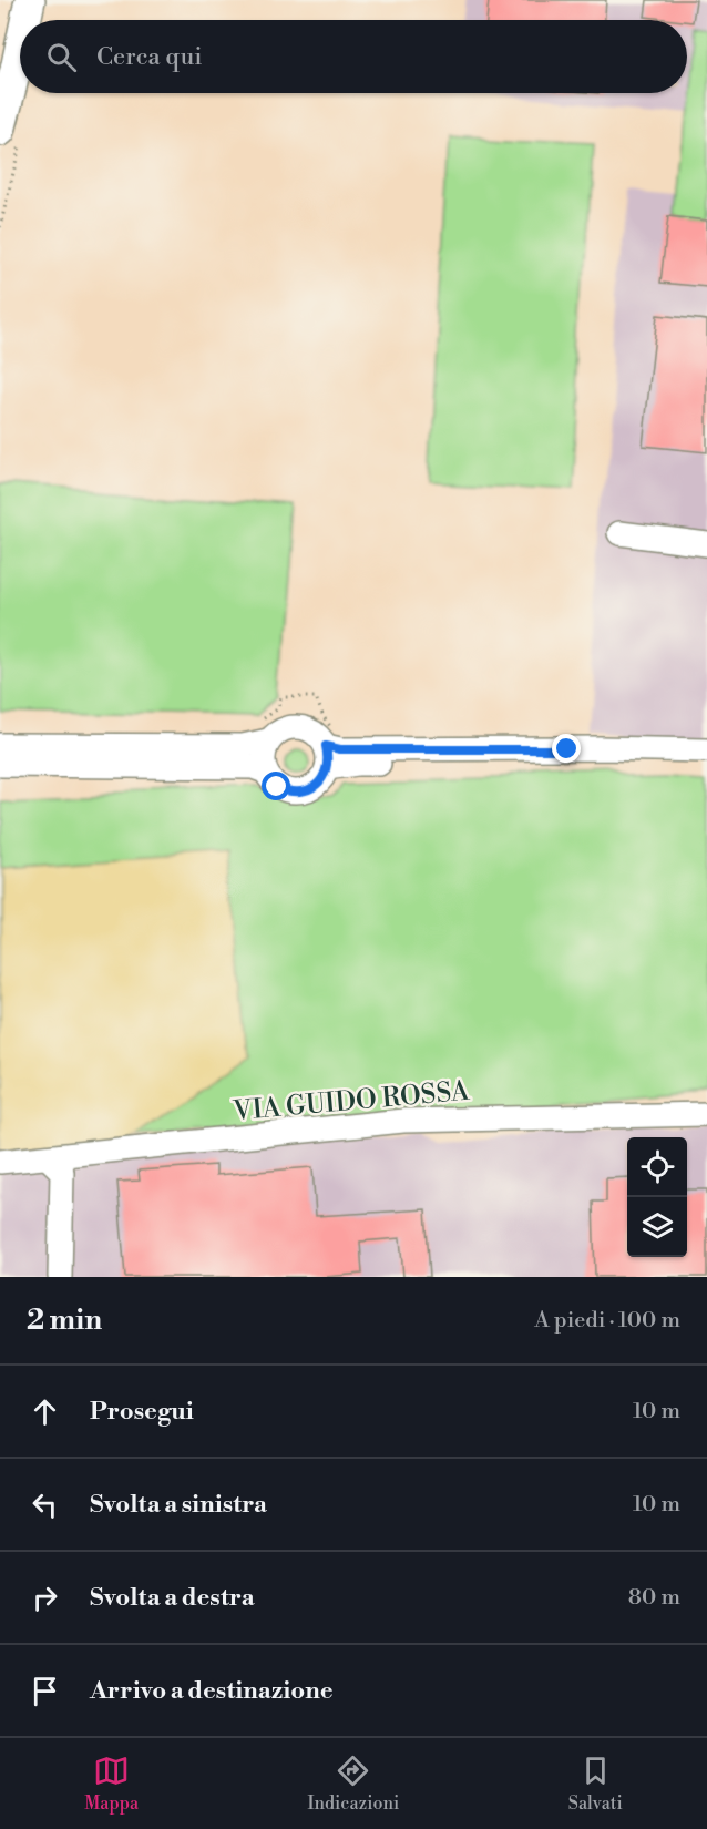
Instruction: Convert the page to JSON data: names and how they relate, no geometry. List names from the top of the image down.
{
  "streets": {
    "street": ["VIA GUIDO ROSSA"]
  },
  "page": {
    "search": "Cerca qui",
    "heading": ["2 min", "A piedi · 100 m"],
    "list": [
      ["Prosegui", "10 m"],
      ["Svolta a sinistra", "10 m"],
      ["Svolta a destra", "80 m"],
      "Arrivo a destinazione"
    ],
    "nav": ["Mappa", "Indicazioni", "Salvati"]
  }
}
